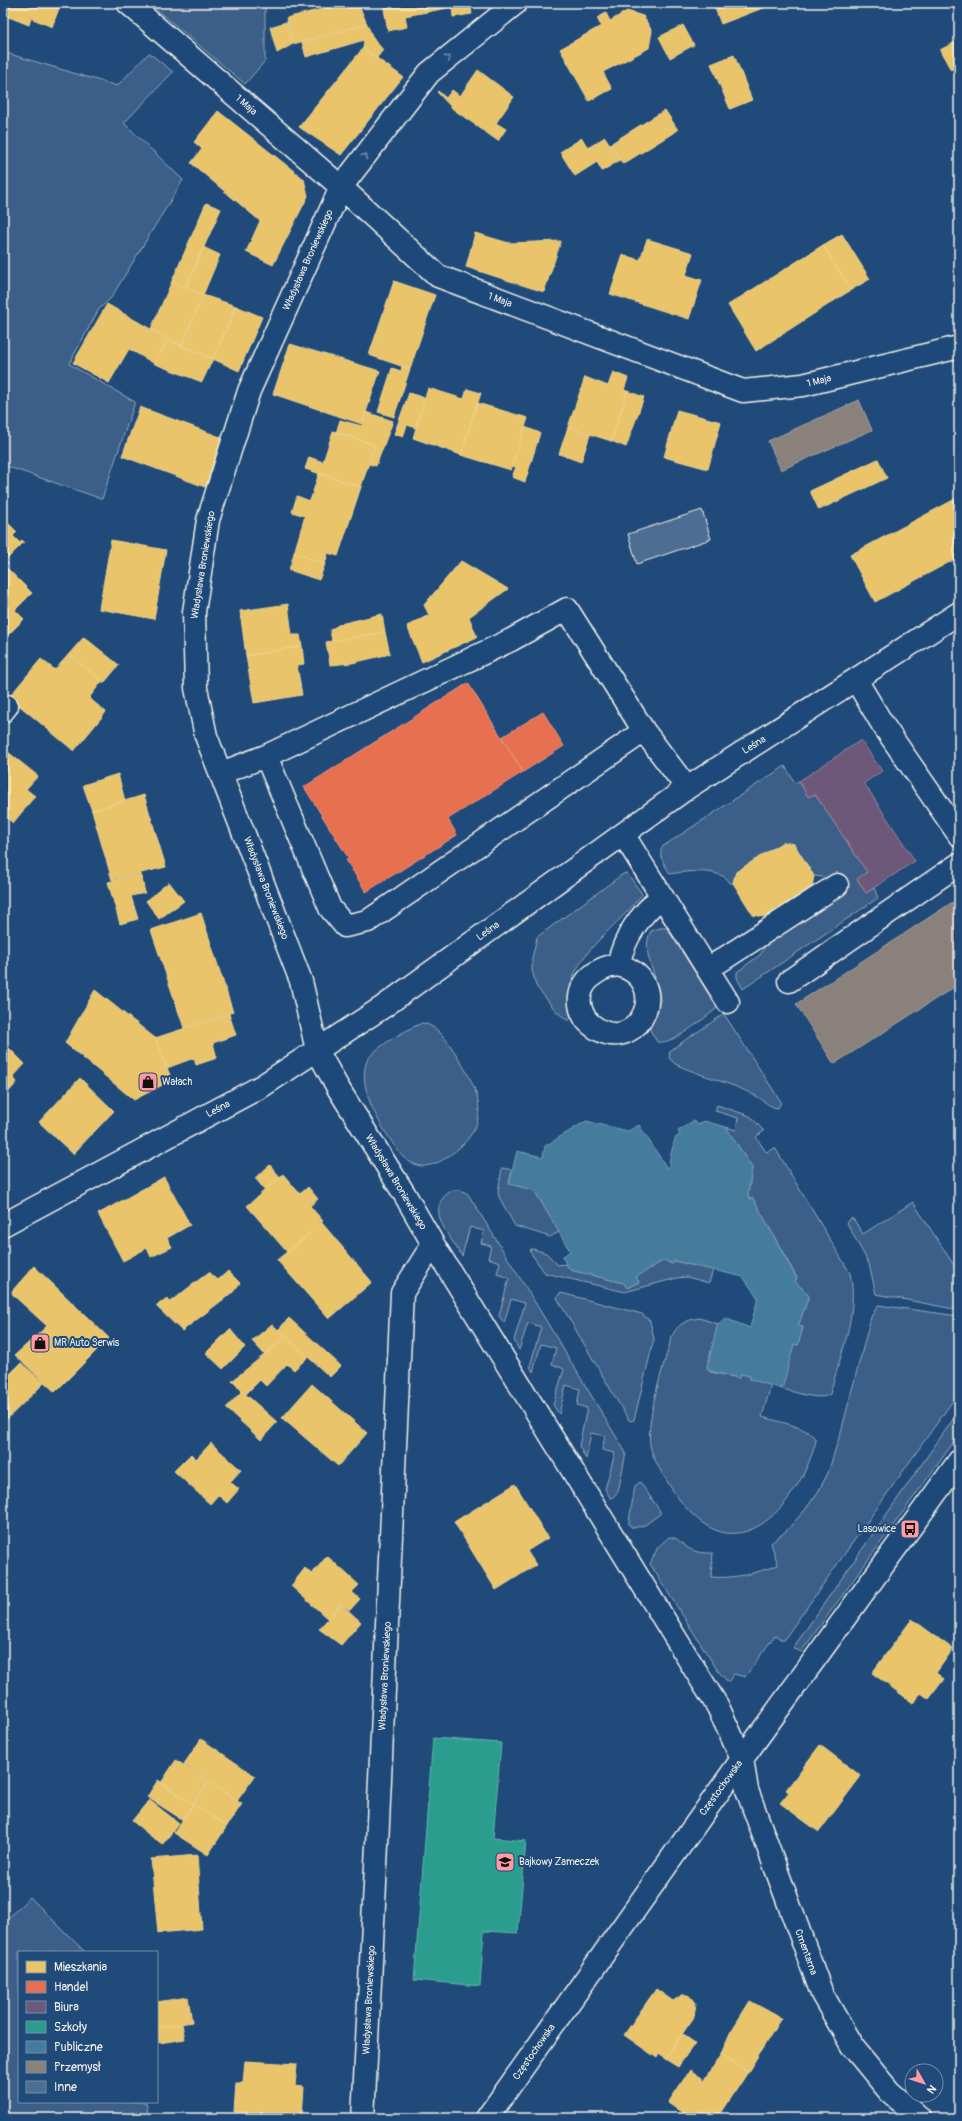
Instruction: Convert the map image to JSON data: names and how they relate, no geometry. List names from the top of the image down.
{
  "streets": {
    "street": [
      "1 Maja",
      "Władysława Broniewskiego",
      "Leśna",
      "Częstochowska",
      "Cmentarna"
    ]
  },
  "crossings": [
    ["1 Maja", "Władysława Broniewskiego"],
    ["Władysława Broniewskiego", "Leśna"],
    ["Władysława Broniewskiego", "Częstochowska"],
    ["Władysława Broniewskiego", "Cmentarna"],
    ["Częstochowska", "Cmentarna"]
  ],
  "places": {
    "shop": ["Wałach", "MR Auto Serwis"],
    "bus stop": ["Lasowice"],
    "school or university": ["Bajkowy Zameczek"]
  },
  "legend": [
    "Mieszkania",
    "Handel",
    "Biura",
    "Szkoły",
    "Publiczne",
    "Przemysł",
    "Inne"
  ],
  "north": "bottom right"
}
